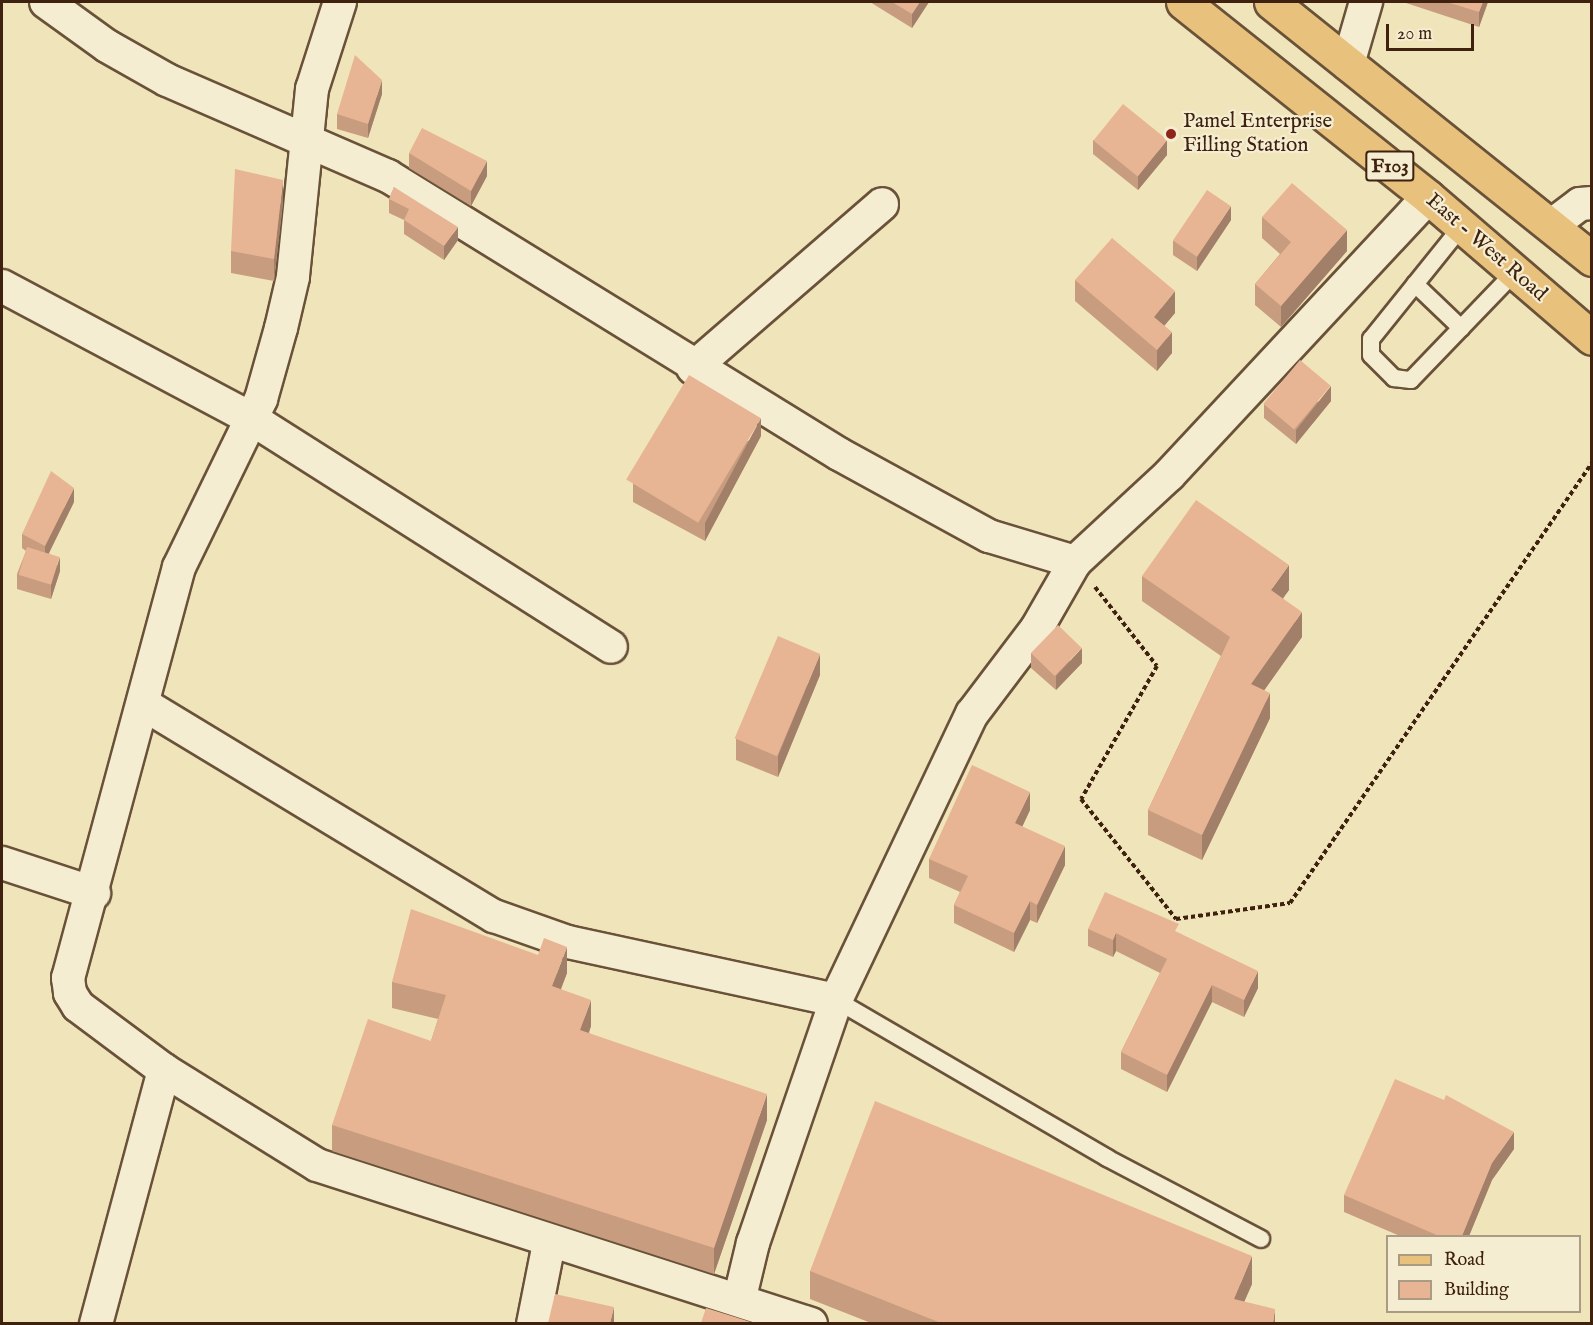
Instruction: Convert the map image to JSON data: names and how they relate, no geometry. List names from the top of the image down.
{
  "streets": {
    "main road": ["F103", "East - West Road"]
  },
  "places": ["Pamel Enterprise Filling Station"],
  "legend": ["Road", "Building"],
  "scale_bar": "20 m"
}
